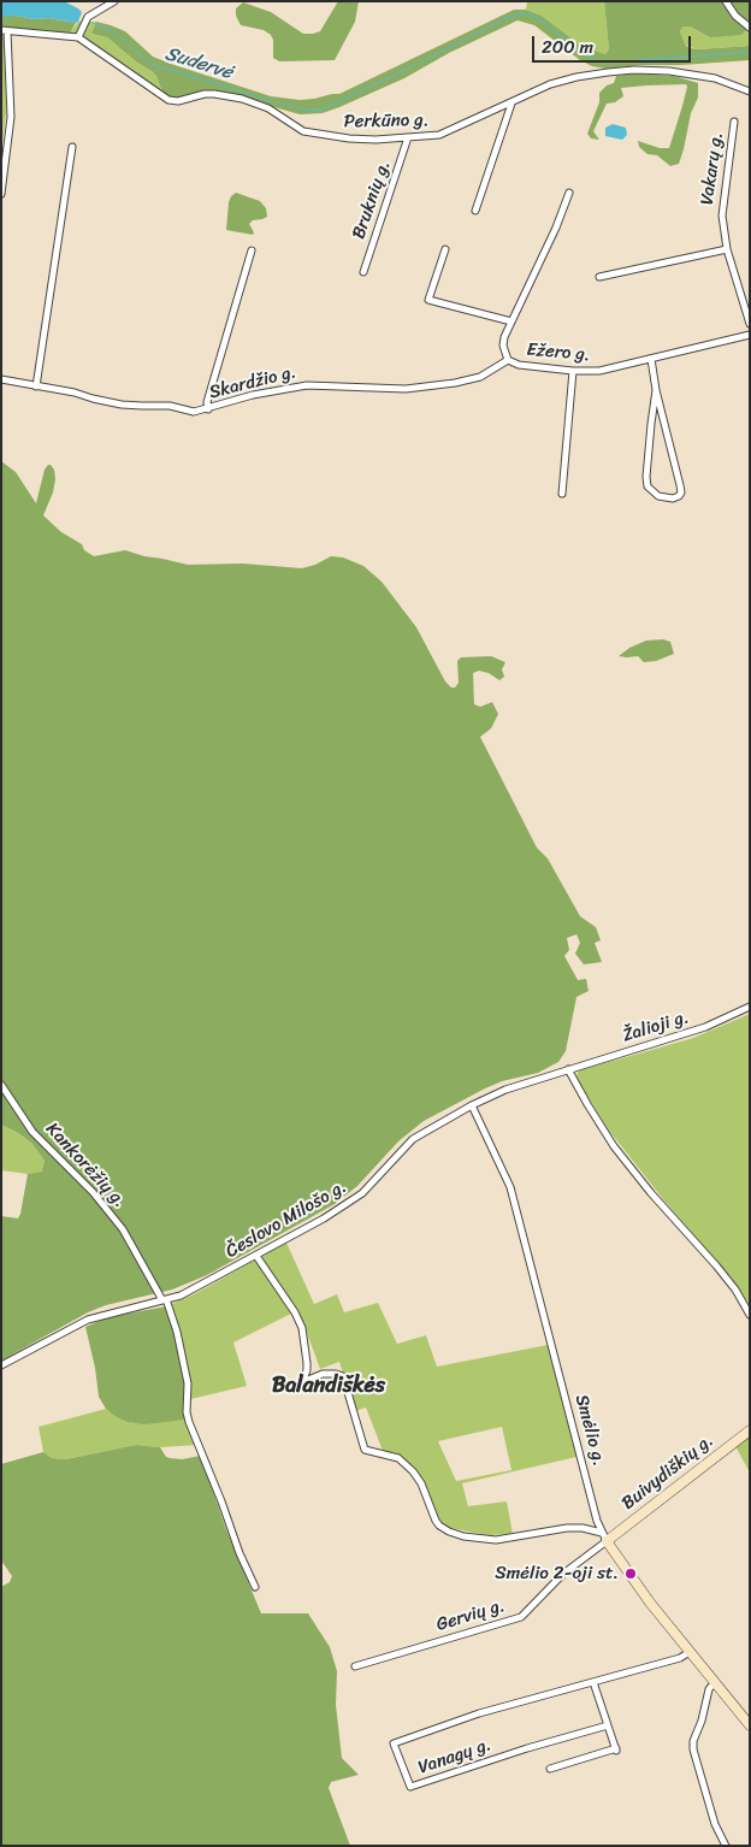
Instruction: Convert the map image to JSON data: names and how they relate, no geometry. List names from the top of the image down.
{
  "streets": {
    "main road": ["Smėlio g.", "Buivydiškių g."],
    "street": [
      "Perkūno g.",
      "Vakarų g.",
      "Bruknių g.",
      "Ežero g.",
      "Skardžio g.",
      "Žalioji g.",
      "Kankorėžių g.",
      "Česlovo Milošo g.",
      "Gervių g.",
      "Vanagų g."
    ]
  },
  "crossings": [
    ["Perkūno g.", "Bruknių g."],
    ["Ežero g.", "Skardžio g."],
    ["Žalioji g.", "Česlovo Milošo g."],
    ["Kankorėžių g.", "Česlovo Milošo g."],
    ["Česlovo Milošo g.", "Smėlio g."],
    ["Smėlio g.", "Buivydiškių g."],
    ["Smėlio g.", "Gervių g."],
    ["Smėlio g.", "Vanagų g."],
    ["Buivydiškių g.", "Gervių g."]
  ],
  "districts": ["Balandiškės"],
  "water": ["Sudervė"],
  "places": ["Smėlio 2-oji st."],
  "scale_bar": "200 m"
}
